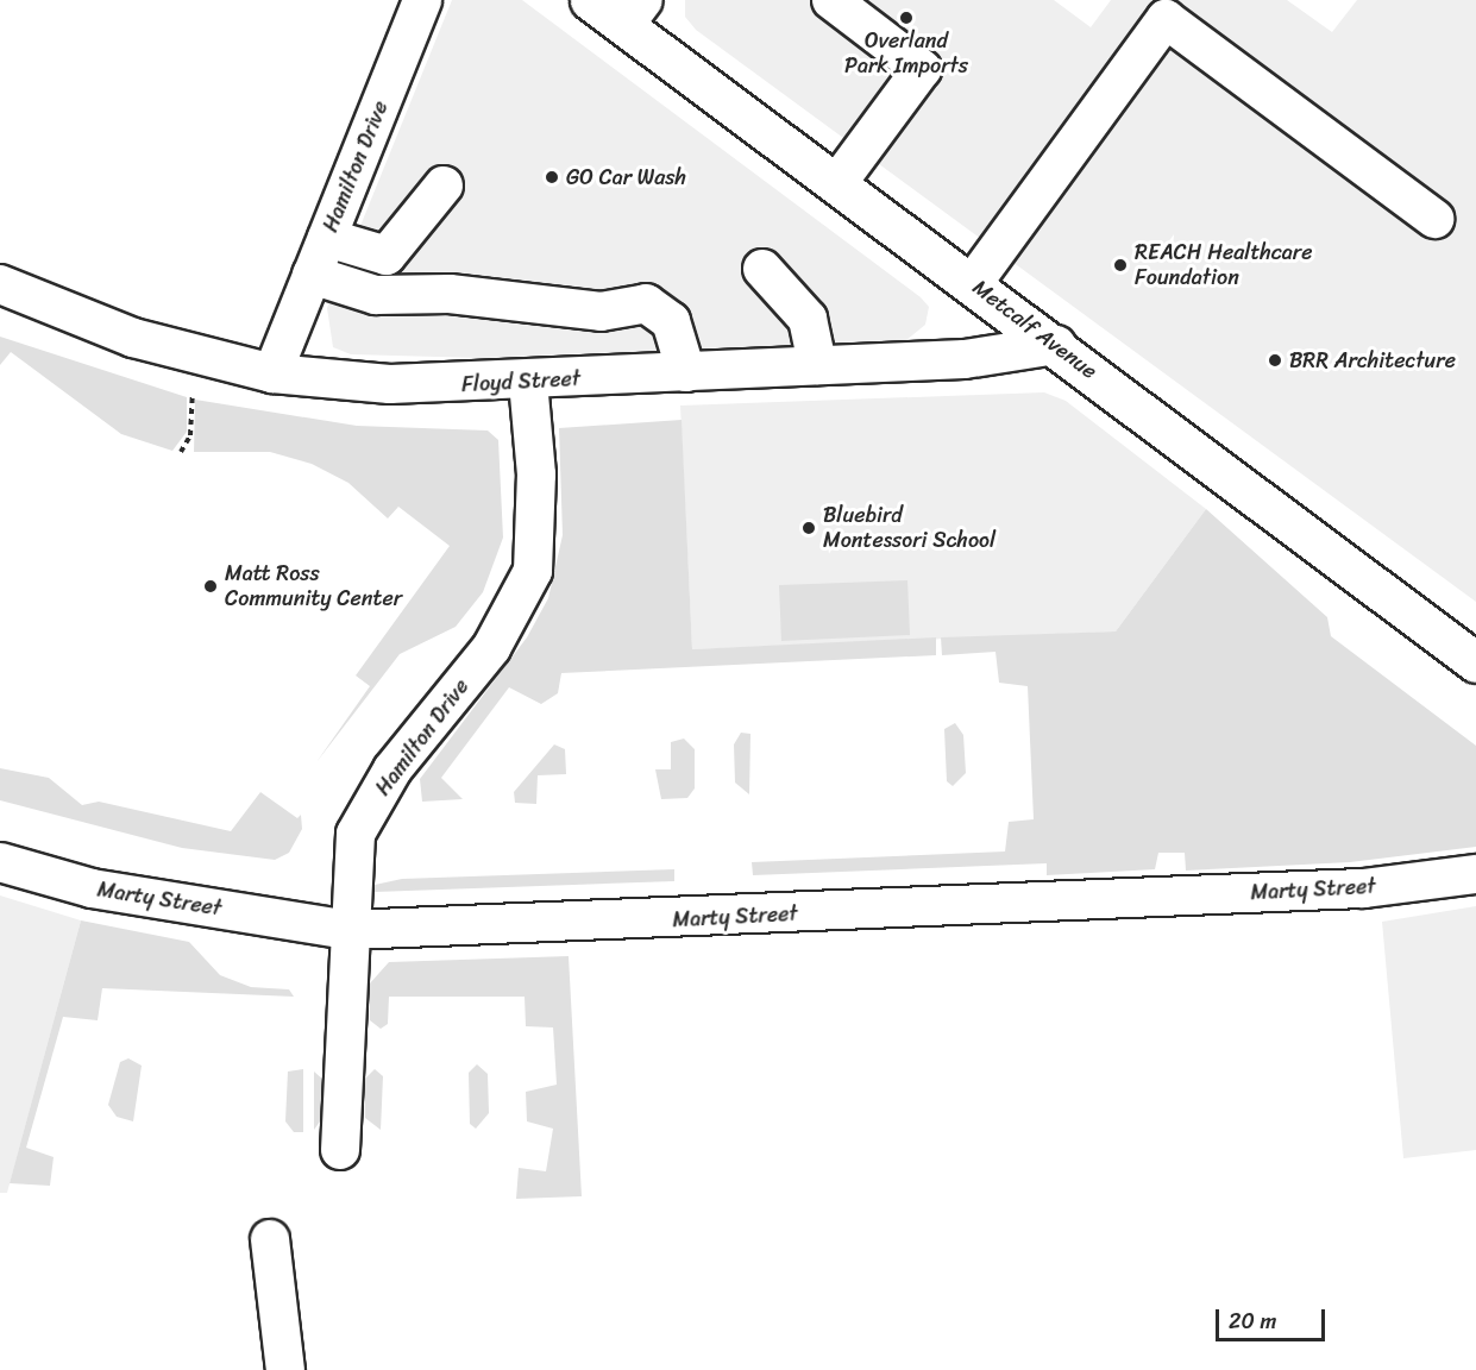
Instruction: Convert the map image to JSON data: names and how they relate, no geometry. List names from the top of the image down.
{
  "streets": {
    "main road": ["Metcalf Avenue"],
    "street": ["Hamilton Drive", "Floyd Street", "Marty Street"]
  },
  "crossings": [
    ["Hamilton Drive", "Floyd Street"],
    ["Hamilton Drive", "Marty Street"],
    ["Metcalf Avenue", "Floyd Street"]
  ],
  "places": [
    "Overland Park Imports",
    "GO Car Wash",
    "REACH Healthcare Foundation",
    "BRR Architecture",
    "Bluebird Montessori School",
    "Matt Ross Community Center"
  ],
  "scale_bar": "20 m"
}
